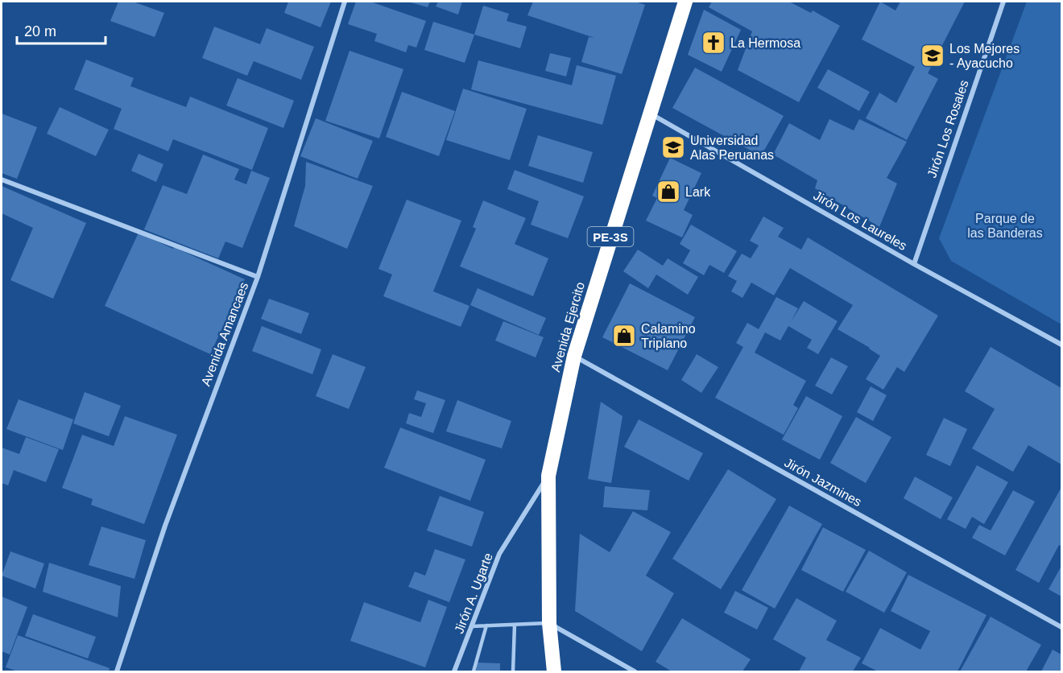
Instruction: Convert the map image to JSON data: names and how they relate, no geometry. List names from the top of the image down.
{
  "streets": {
    "highway": ["PE-3S", "Avenida Ejercito"],
    "street": [
      "Jirón Los Rosales",
      "Jirón Los Laureles",
      "Avenida Amancaes",
      "Jirón Jazmines",
      "Jirón A. Ugarte"
    ]
  },
  "crossings": [
    ["Jirón Los Rosales", "Jirón Los Laureles"],
    ["Jirón Los Laureles", "Avenida Ejercito"],
    ["Avenida Ejercito", "Jirón Jazmines"],
    ["Avenida Ejercito", "Jirón A. Ugarte"]
  ],
  "parks": ["Parque de las Banderas"],
  "places": {
    "church": ["La Hermosa"],
    "school or university": ["Los Mejores - Ayacucho", "Universidad Alas Peruanas"],
    "shop": ["Lark", "Calamino Triplano"]
  },
  "scale_bar": "20 m"
}
